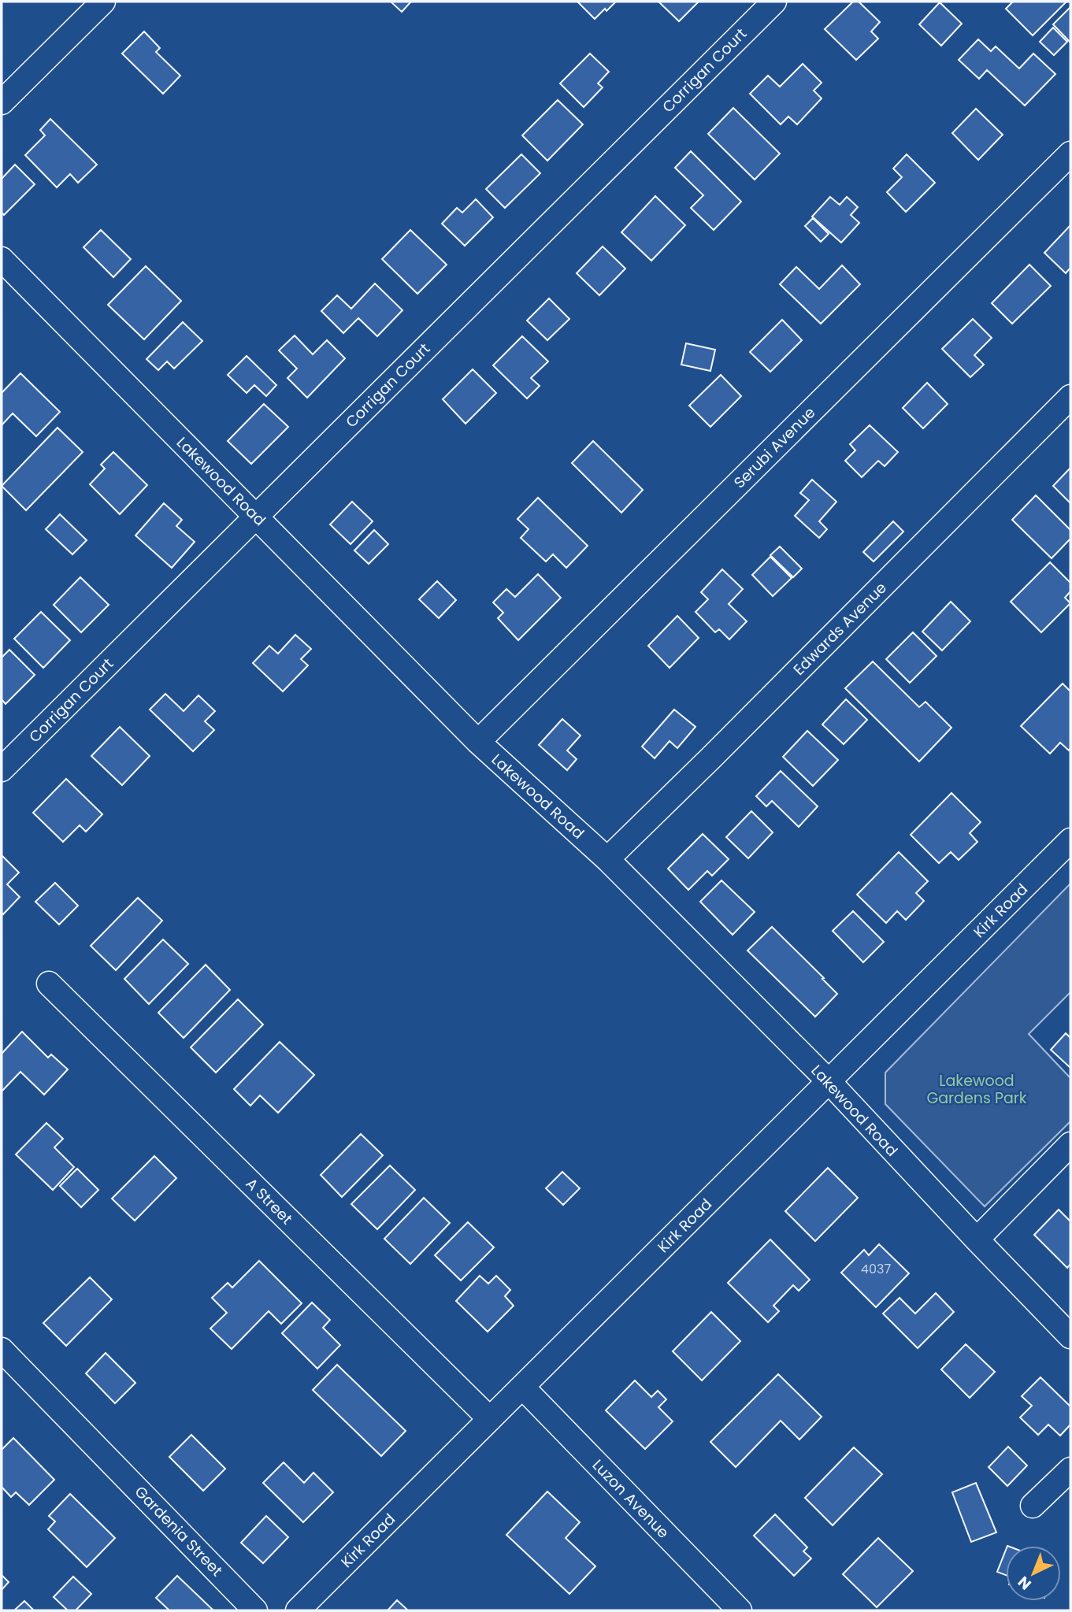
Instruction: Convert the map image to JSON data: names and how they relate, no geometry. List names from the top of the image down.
{
  "streets": {
    "street": [
      "Corrigan Court",
      "Serubi Avenue",
      "Lakewood Road",
      "Edwards Avenue",
      "Kirk Road",
      "A Street",
      "Luzon Avenue",
      "Gardenia Street"
    ]
  },
  "crossings": [
    ["Corrigan Court", "Lakewood Road"],
    ["Serubi Avenue", "Lakewood Road"],
    ["Lakewood Road", "Edwards Avenue"],
    ["Lakewood Road", "Kirk Road"],
    ["Kirk Road", "A Street"],
    ["Kirk Road", "Luzon Avenue"]
  ],
  "parks": ["Lakewood Gardens Park"],
  "house_numbers": ["4037"],
  "north": "bottom left"
}
